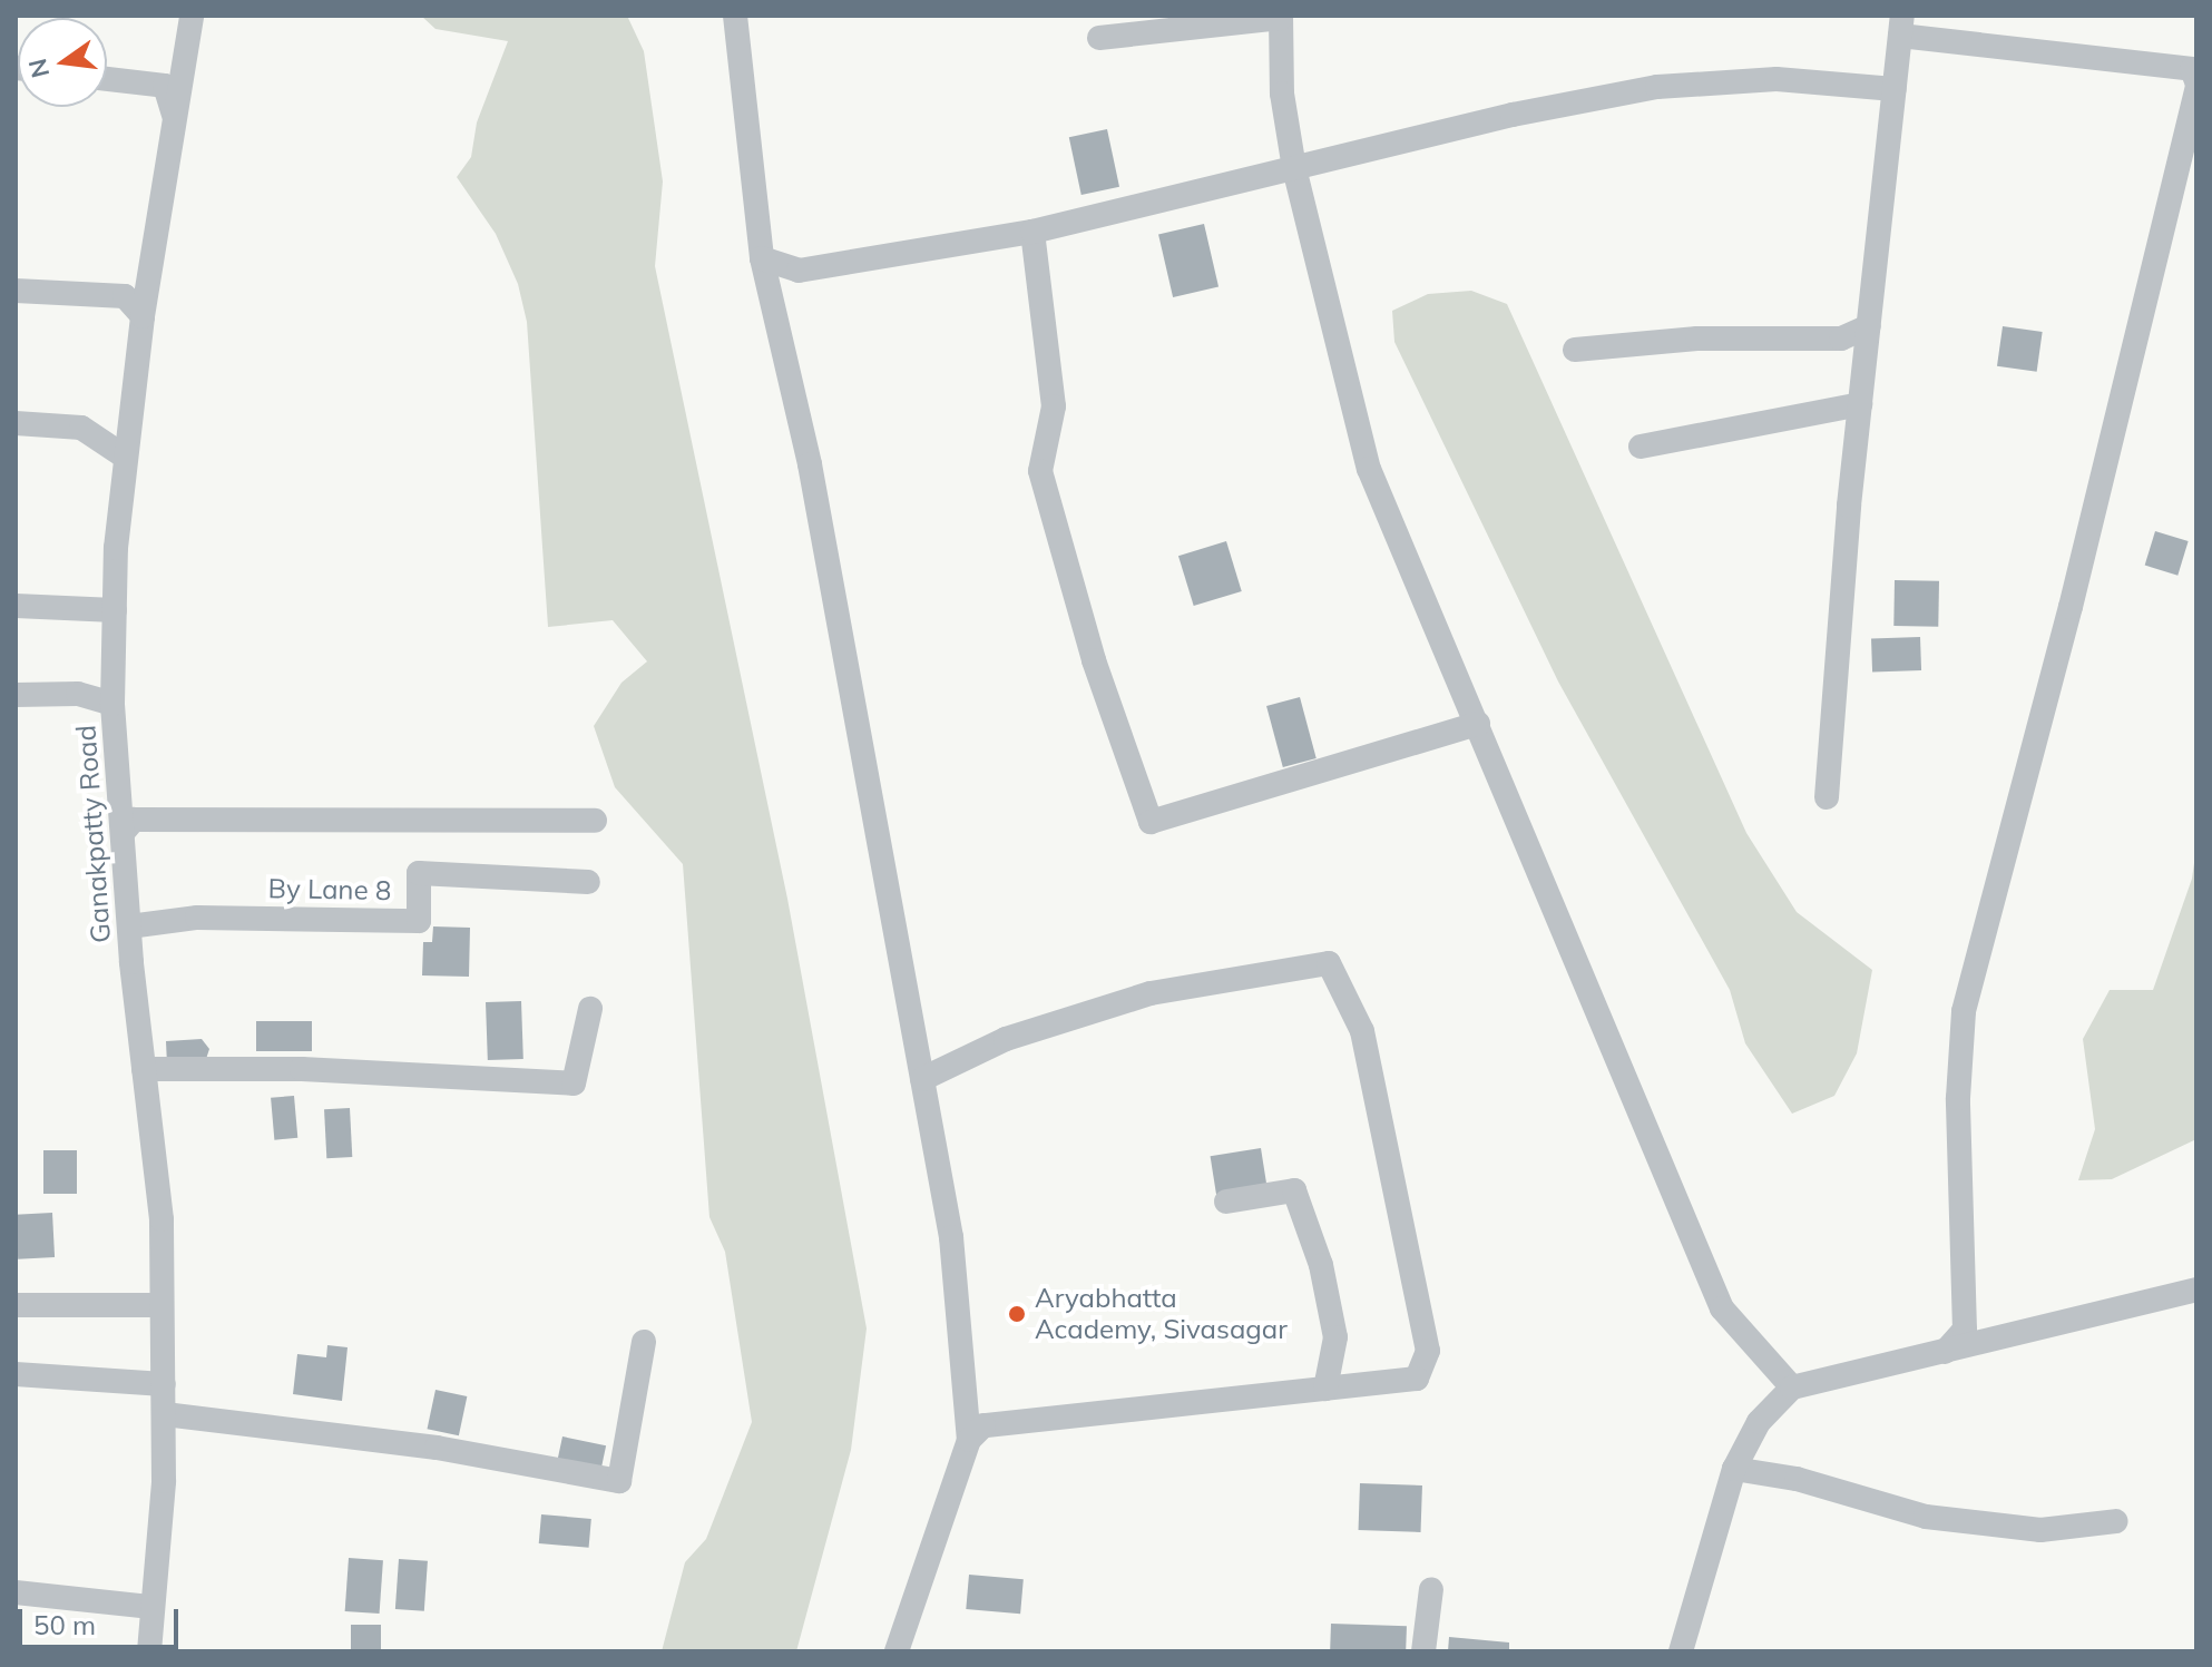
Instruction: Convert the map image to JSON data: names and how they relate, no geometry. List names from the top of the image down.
{
  "streets": {
    "street": ["Ganakpatty Road", "By Lane 8"]
  },
  "crossings": [
    ["Ganakpatty Road", "By Lane 8"]
  ],
  "places": ["Aryabhatta Academy, Sivasagar"],
  "scale_bar": "50 m",
  "north": "left"
}
